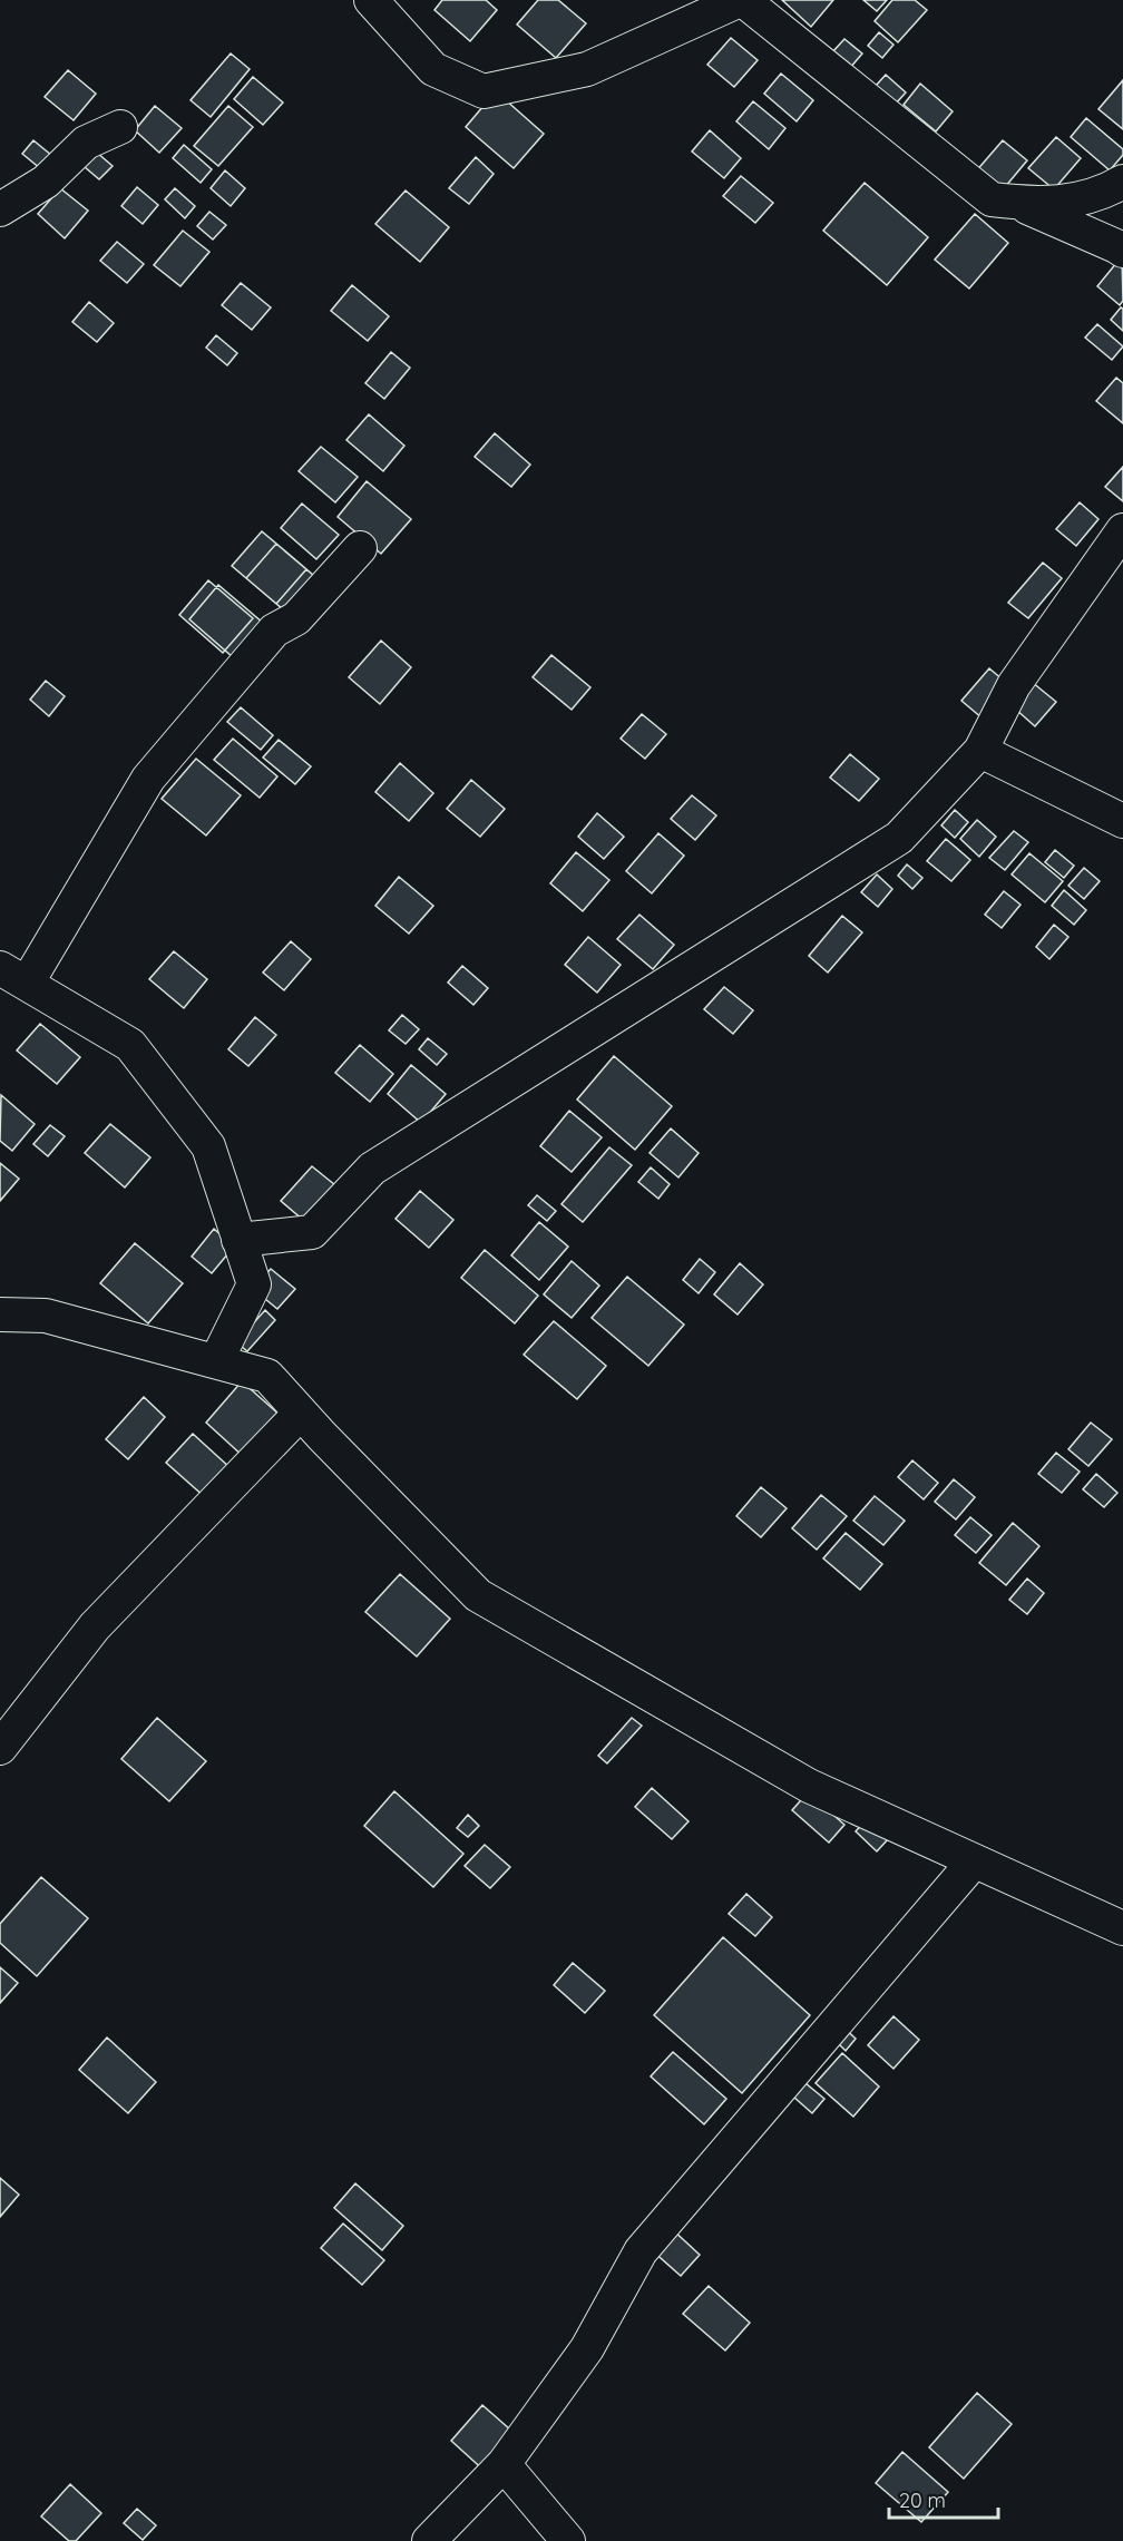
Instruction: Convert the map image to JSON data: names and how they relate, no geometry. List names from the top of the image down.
{
  "scale_bar": "20 m"
}
